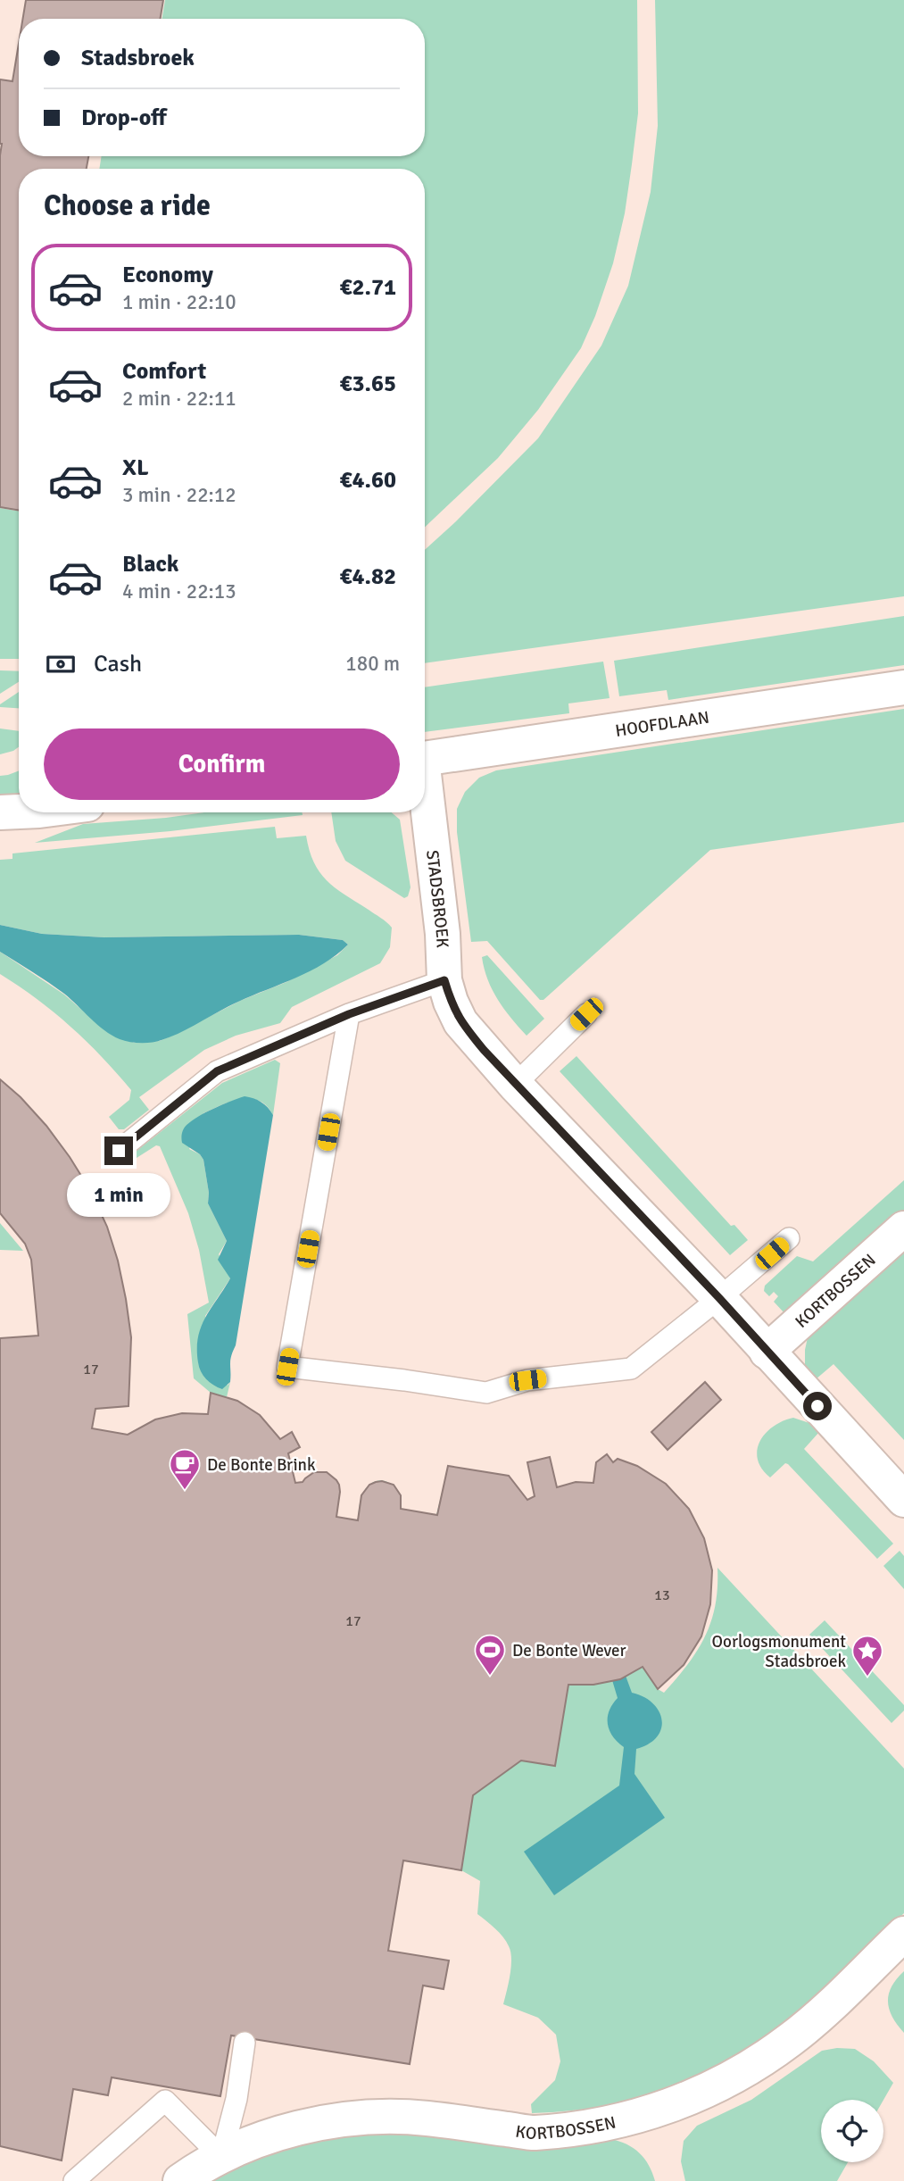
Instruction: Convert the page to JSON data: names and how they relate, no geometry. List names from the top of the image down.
{
  "streets": {
    "street": ["HOOFDLAAN", "STADSBROEK", "KORTBOSSEN"]
  },
  "crossings": [
    ["STADSBROEK", "KORTBOSSEN"]
  ],
  "places": {
    "cafe": ["De Bonte Brink"],
    "sports": ["De Bonte Wever"],
    "place": ["Oorlogsmonument Stadsbroek"]
  },
  "house_numbers": ["17", "13", "17"],
  "page": {
    "banner": ["Stadsbroek", "Drop-off"],
    "heading": "Choose a ride",
    "list": [
      {
        "name": "Economy",
        "note": "1 min · 22:10",
        "value": "€2.71"
      },
      {
        "name": "Comfort",
        "note": "2 min · 22:11",
        "value": "€3.65"
      },
      {
        "name": "XL",
        "note": "3 min · 22:12",
        "value": "€4.60"
      },
      {
        "name": "Black",
        "note": "4 min · 22:13",
        "value": "€4.82"
      }
    ],
    "pay": ["Cash", "180 m"],
    "buttons": "Confirm",
    "bubble": "1 min"
  }
}
